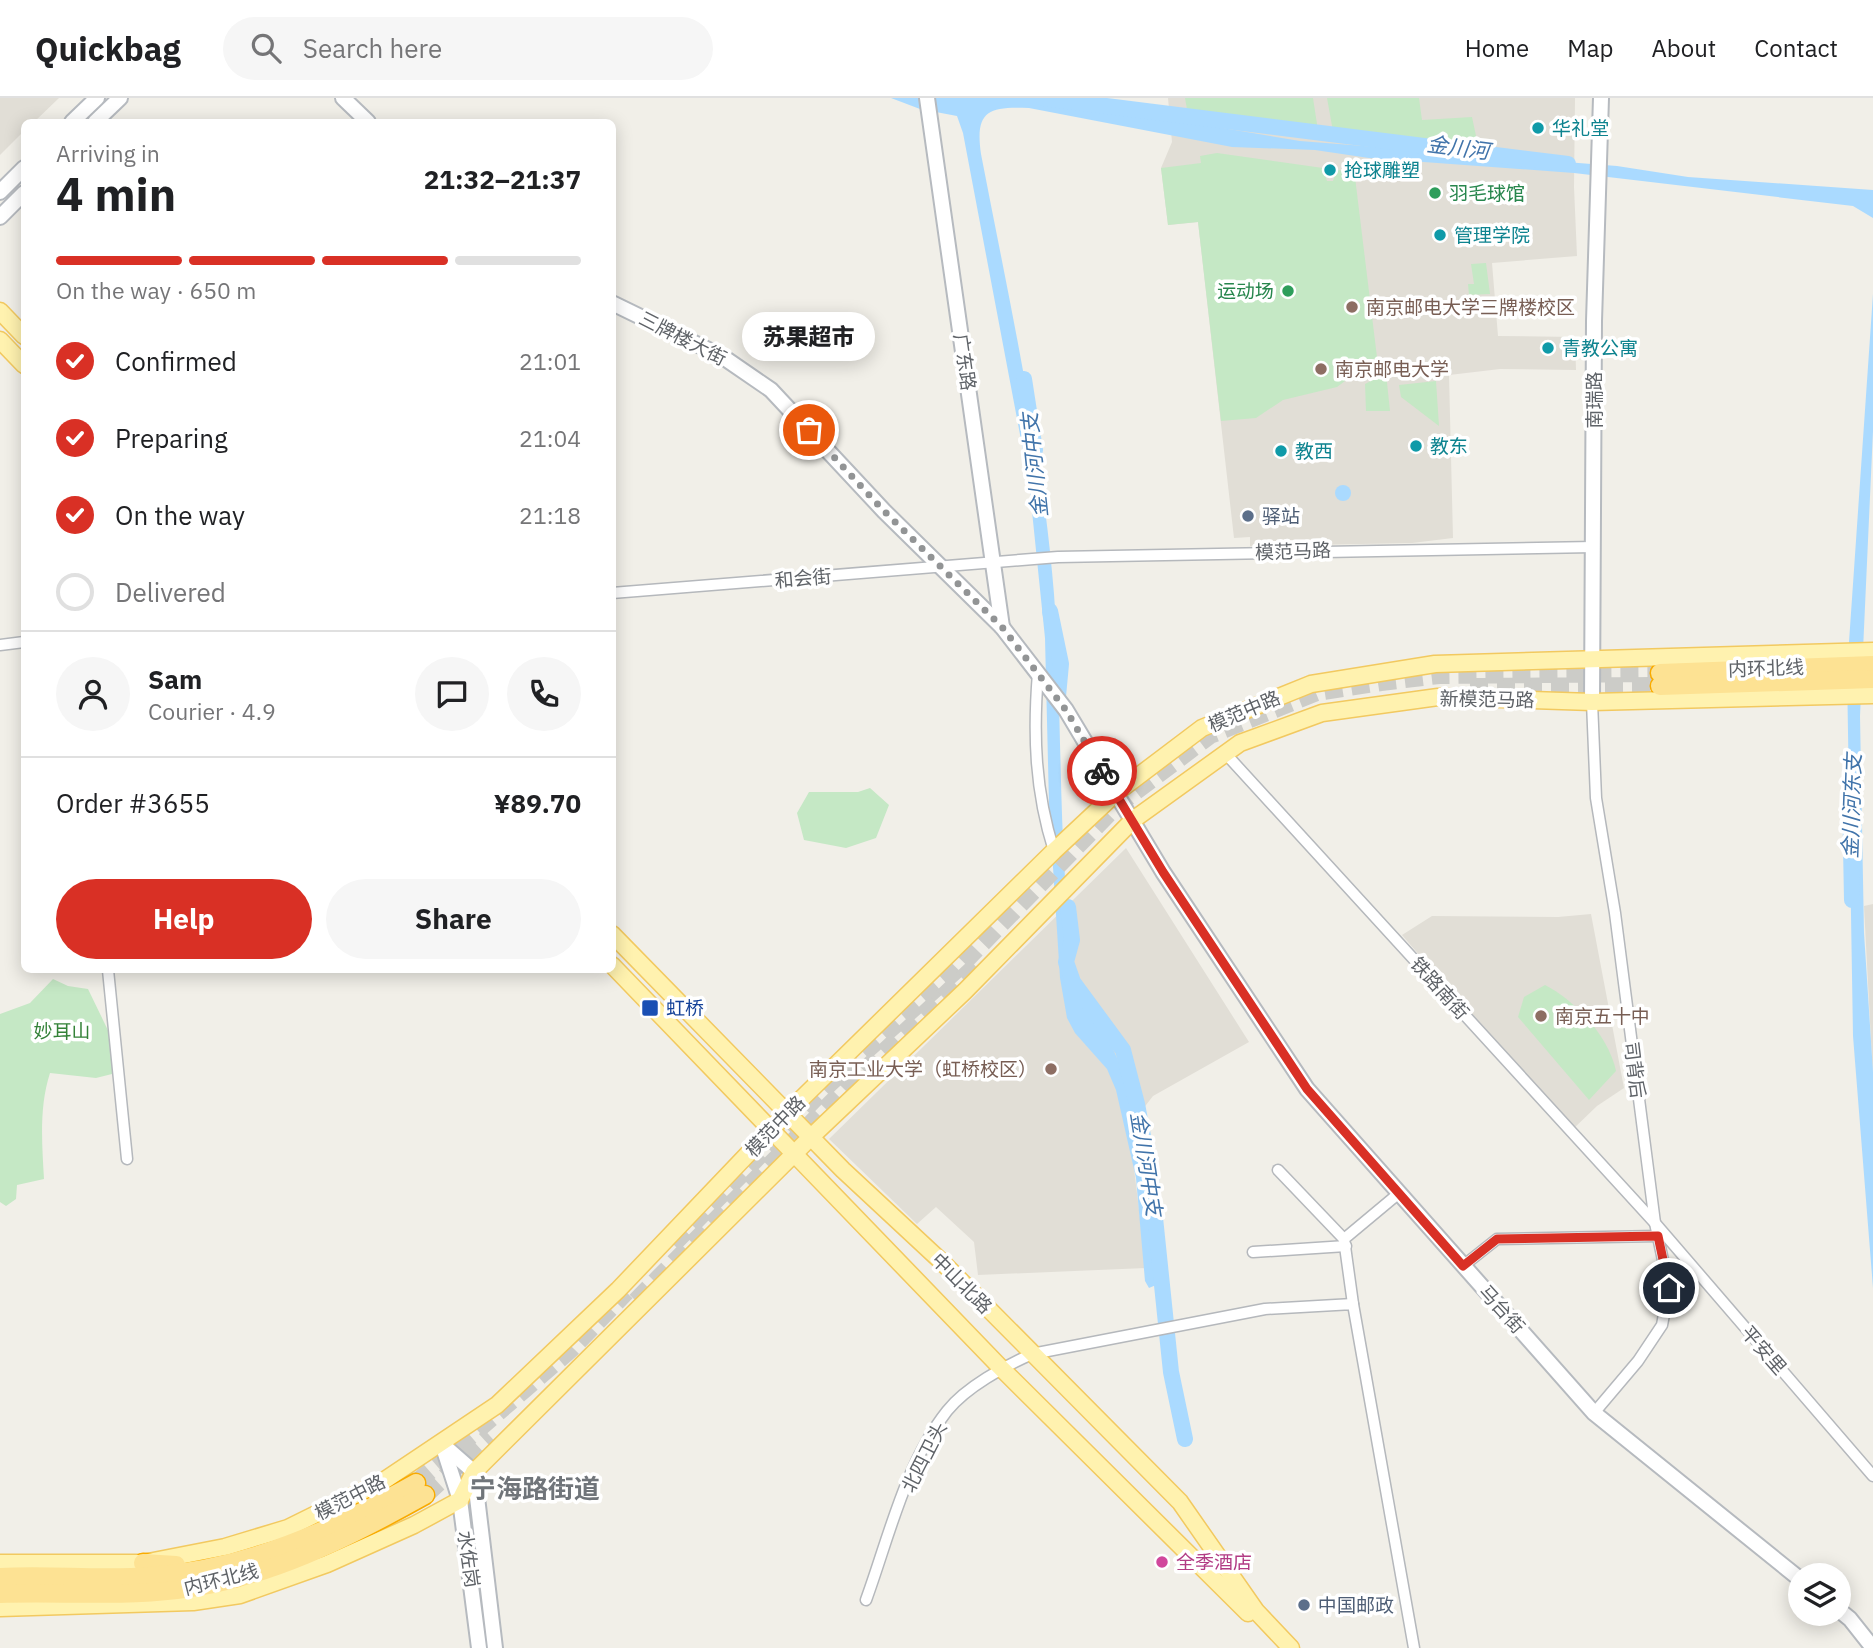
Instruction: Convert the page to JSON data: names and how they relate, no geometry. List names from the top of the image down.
{
  "streets": {
    "highway": ["内环北线"],
    "main road": ["新模范马路", "模范中路", "中山北路"],
    "street": [
      "三牌楼大街",
      "广东路",
      "南瑞路",
      "模范马路",
      "和会街",
      "铁路南街",
      "司背后",
      "马台街",
      "平安里",
      "北四卫头",
      "水佐岗"
    ]
  },
  "crossings": [
    ["三牌楼大街", "广东路"],
    ["三牌楼大街", "和会街"],
    ["三牌楼大街", "新模范马路"],
    ["三牌楼大街", "模范中路"],
    ["三牌楼大街", "马台街"],
    ["广东路", "模范马路"],
    ["广东路", "和会街"],
    ["南瑞路", "模范马路"],
    ["南瑞路", "新模范马路"],
    ["南瑞路", "模范中路"],
    ["南瑞路", "司背后"],
    ["模范马路", "和会街"],
    ["内环北线", "新模范马路"],
    ["内环北线", "模范中路"],
    ["新模范马路", "模范中路"],
    ["新模范马路", "铁路南街"],
    ["新模范马路", "司背后"],
    ["新模范马路", "马台街"],
    ["模范中路", "中山北路"],
    ["模范中路", "马台街"],
    ["模范中路", "水佐岗"],
    ["铁路南街", "司背后"],
    ["铁路南街", "平安里"],
    ["司背后", "马台街"],
    ["司背后", "平安里"],
    ["中山北路", "北四卫头"]
  ],
  "districts": ["宁海路街道"],
  "water": ["金川河", "金川河中支", "金川河东支"],
  "parks": ["妙耳山"],
  "places": {
    "other": [
      "华礼堂",
      "抢球雕塑",
      "羽毛球馆",
      "管理学院",
      "运动场",
      "南京邮电大学三牌楼校区",
      "青教公寓",
      "南京邮电大学",
      "苏果超市",
      "教东",
      "教西",
      "驿站",
      "南京五十中",
      "南京工业大学（虹桥校区）",
      "全季酒店",
      "中国邮政"
    ],
    "transit": ["虹桥"]
  },
  "page": {
    "header": "Quickbag",
    "search": "Search here",
    "nav": [
      "Home",
      "Map",
      "About",
      "Contact"
    ],
    "heading": ["4 min", "Arriving in", "21:32–21:37"],
    "panel": [
      "Sam",
      "Courier · 4.9",
      "Order #3655",
      "¥89.70"
    ],
    "bar": "On the way · 650 m",
    "bubble": "苏果超市",
    "list": [
      ["Confirmed", "21:01"],
      ["Preparing", "21:04"],
      ["On the way", "21:18"],
      "Delivered"
    ],
    "buttons": ["Help", "Share"]
  }
}
